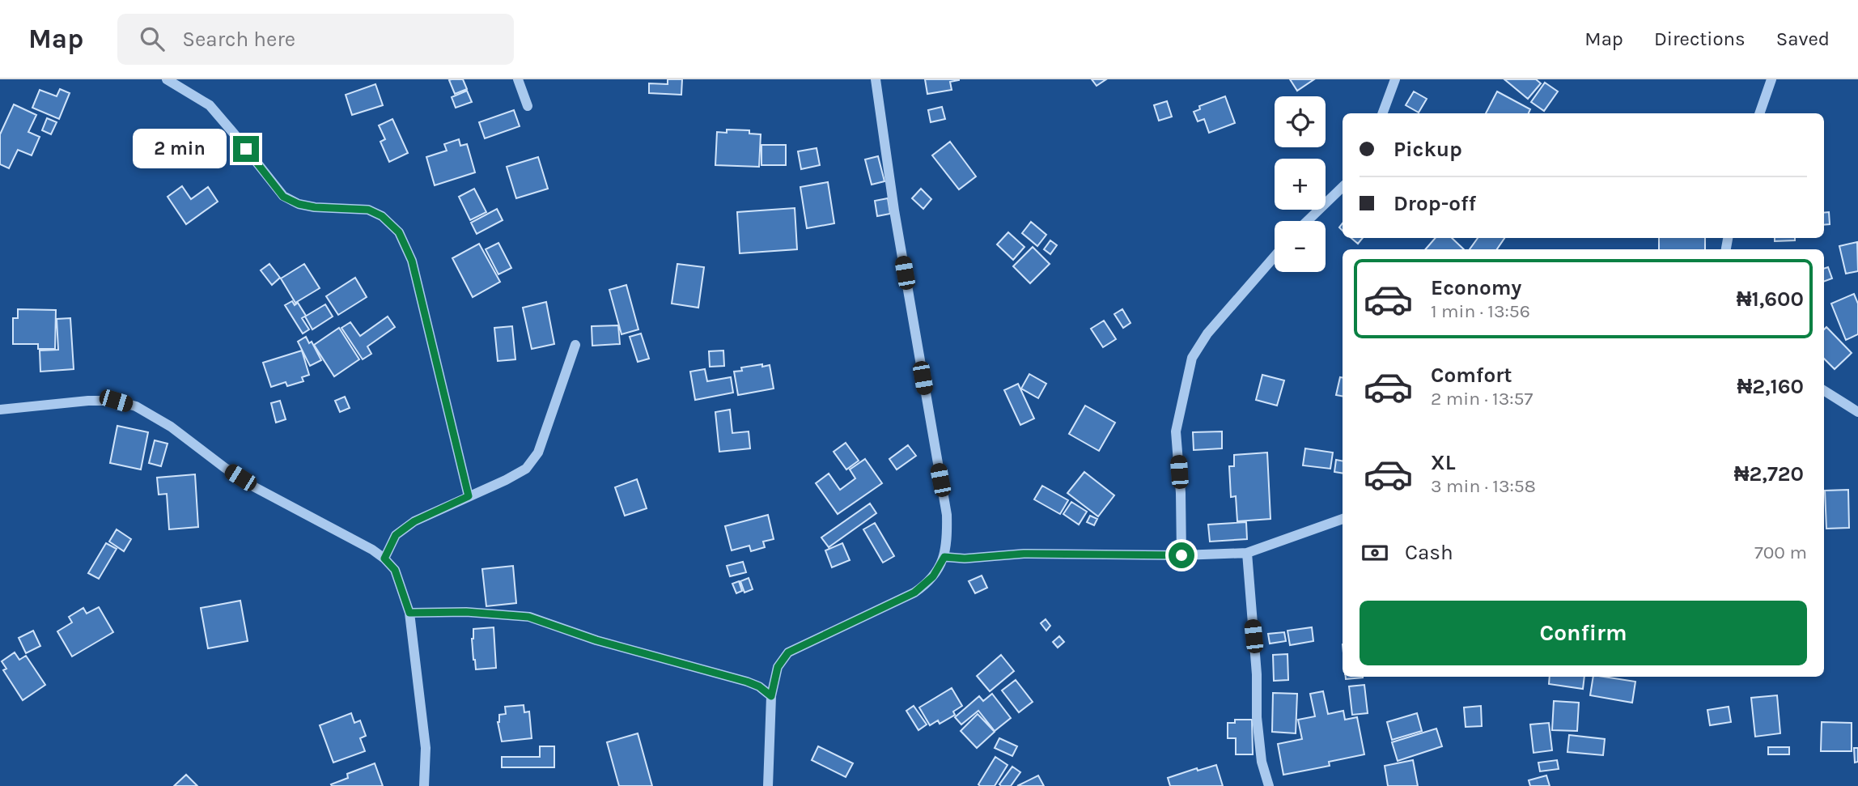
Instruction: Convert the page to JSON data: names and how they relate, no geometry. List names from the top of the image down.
{
  "page": {
    "header": "Map",
    "search": "Search here",
    "nav": ["Map", "Directions", "Saved"],
    "map_buttons": ["+", "−"],
    "banner": ["Pickup", "Drop-off"],
    "bubble": "2 min",
    "list": [
      {
        "name": "Economy",
        "note": "1 min · 13:56",
        "value": "₦1,600"
      },
      {
        "name": "Comfort",
        "note": "2 min · 13:57",
        "value": "₦2,160"
      },
      {
        "name": "XL",
        "note": "3 min · 13:58",
        "value": "₦2,720"
      }
    ],
    "pay": ["Cash", "700 m"],
    "buttons": "Confirm"
  }
}
